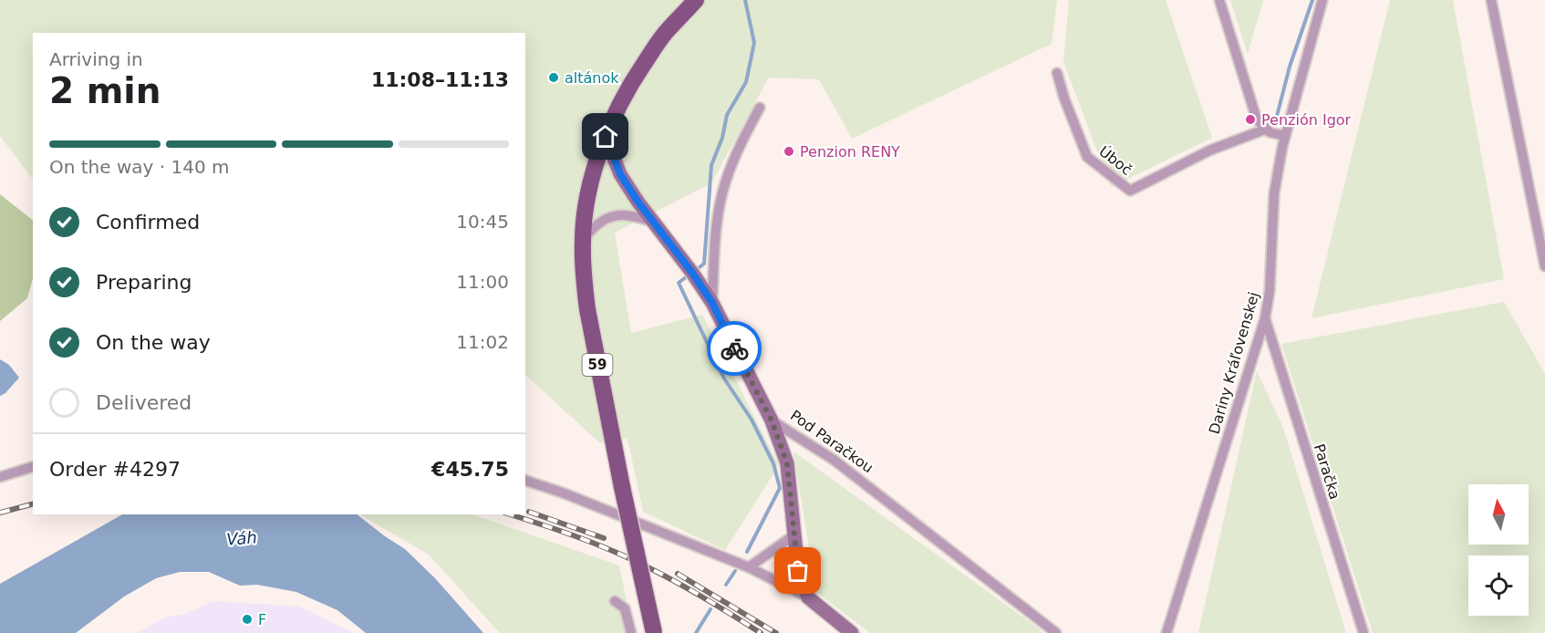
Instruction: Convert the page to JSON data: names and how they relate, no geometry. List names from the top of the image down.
{
  "streets": {
    "main road": ["59"],
    "street": [
      "Úboč",
      "Dariny Kráľovenskej",
      "Pod Paračkou",
      "Paračka"
    ]
  },
  "crossings": [
    ["Dariny Kráľovenskej", "Paračka"],
    ["59", "Pod Paračkou"]
  ],
  "water": ["Váh"],
  "places": [
    "altánok",
    "Penzión Igor",
    "Penzion RENY",
    "F"
  ],
  "north": "top",
  "page": {
    "heading": ["2 min", "Arriving in", "11:08–11:13"],
    "panel": ["Order #4297", "€45.75"],
    "bar": "On the way · 140 m",
    "list": [
      ["Confirmed", "10:45"],
      ["Preparing", "11:00"],
      ["On the way", "11:02"],
      "Delivered"
    ]
  }
}
